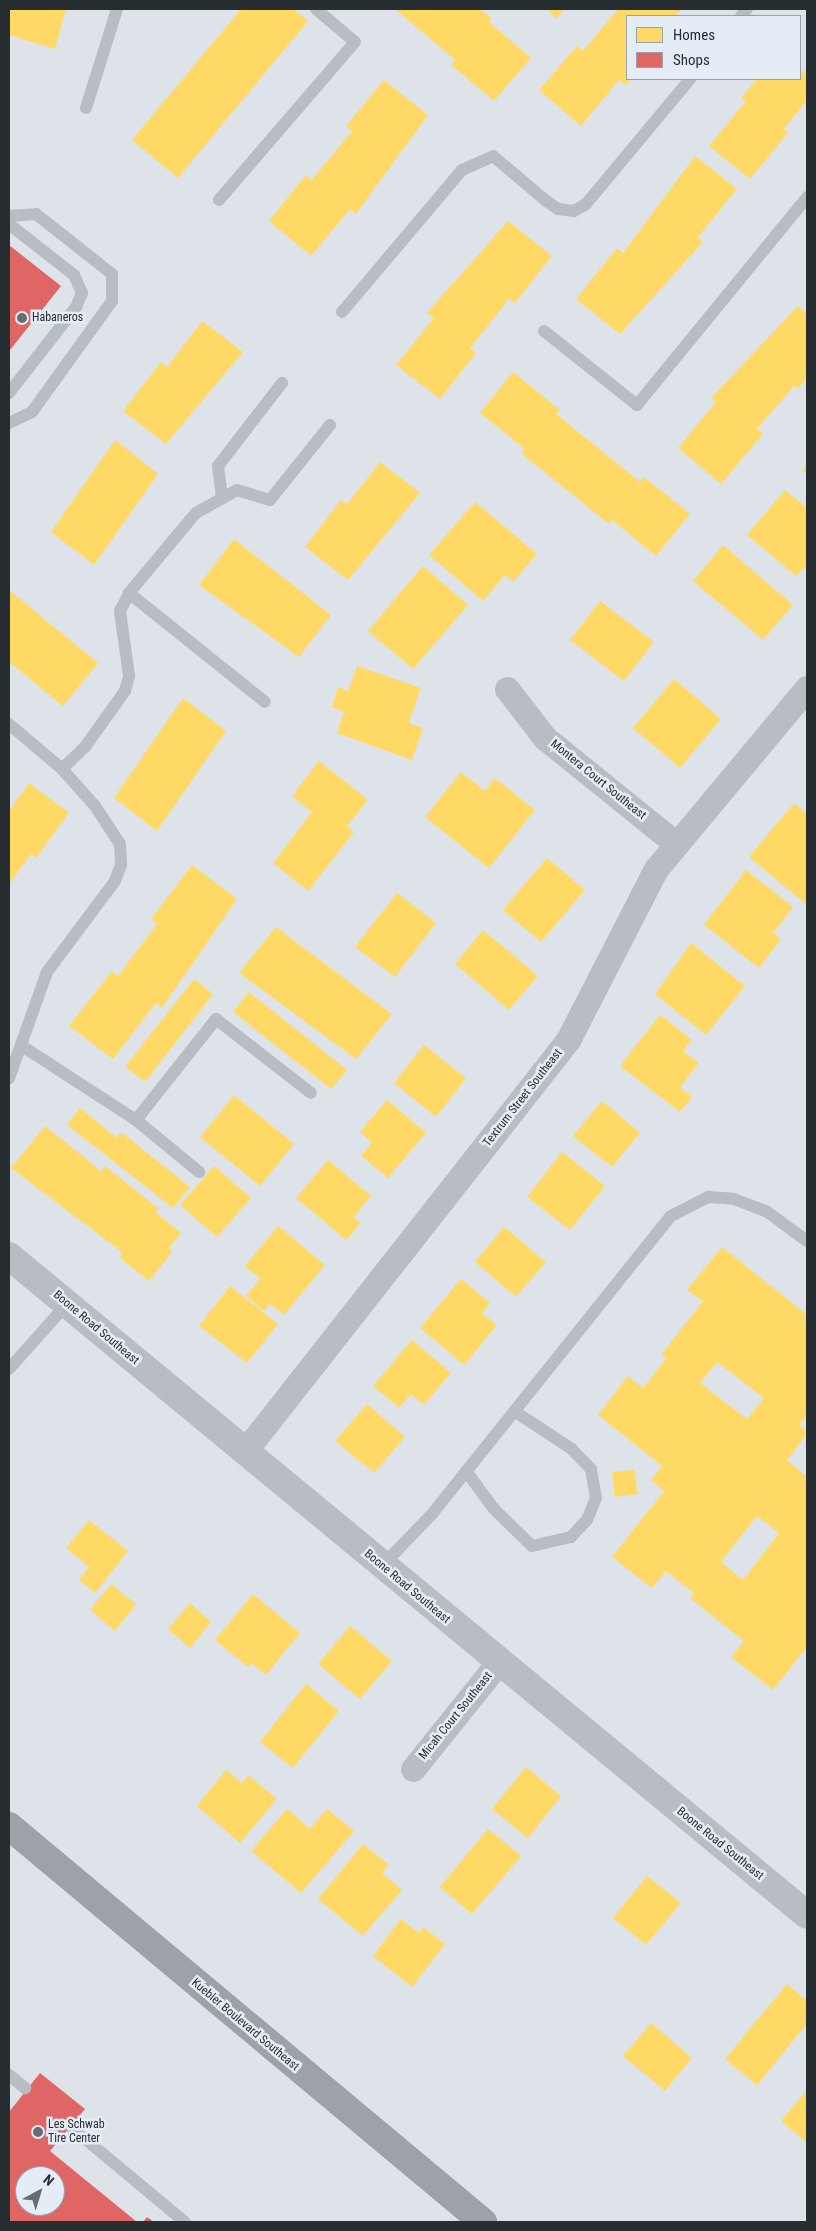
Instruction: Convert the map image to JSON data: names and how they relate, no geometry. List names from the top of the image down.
{
  "streets": {
    "main road": ["Kuebler Boulevard Southeast"],
    "street": [
      "Montera Court Southeast",
      "Textrum Street Southeast",
      "Boone Road Southeast",
      "Micah Court Southeast"
    ]
  },
  "crossings": [
    ["Montera Court Southeast", "Textrum Street Southeast"],
    ["Textrum Street Southeast", "Boone Road Southeast"],
    ["Boone Road Southeast", "Micah Court Southeast"]
  ],
  "places": ["Habaneros", "Les Schwab Tire Center"],
  "legend": ["Homes", "Shops"],
  "north": "top right"
}
